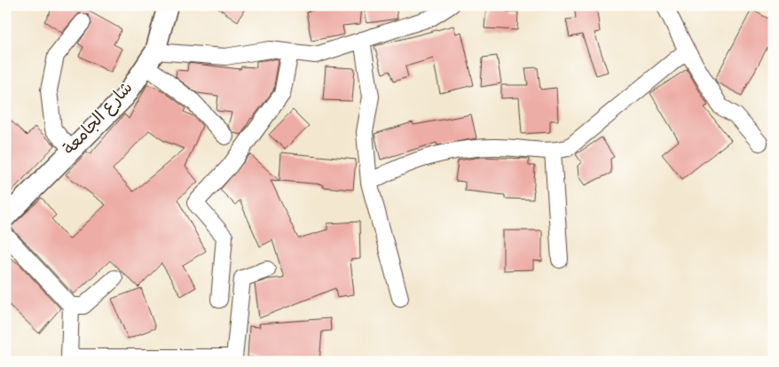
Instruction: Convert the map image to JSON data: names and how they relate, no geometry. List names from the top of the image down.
{
  "streets": {
    "main road": ["شارع الجامعة"]
  }
}
